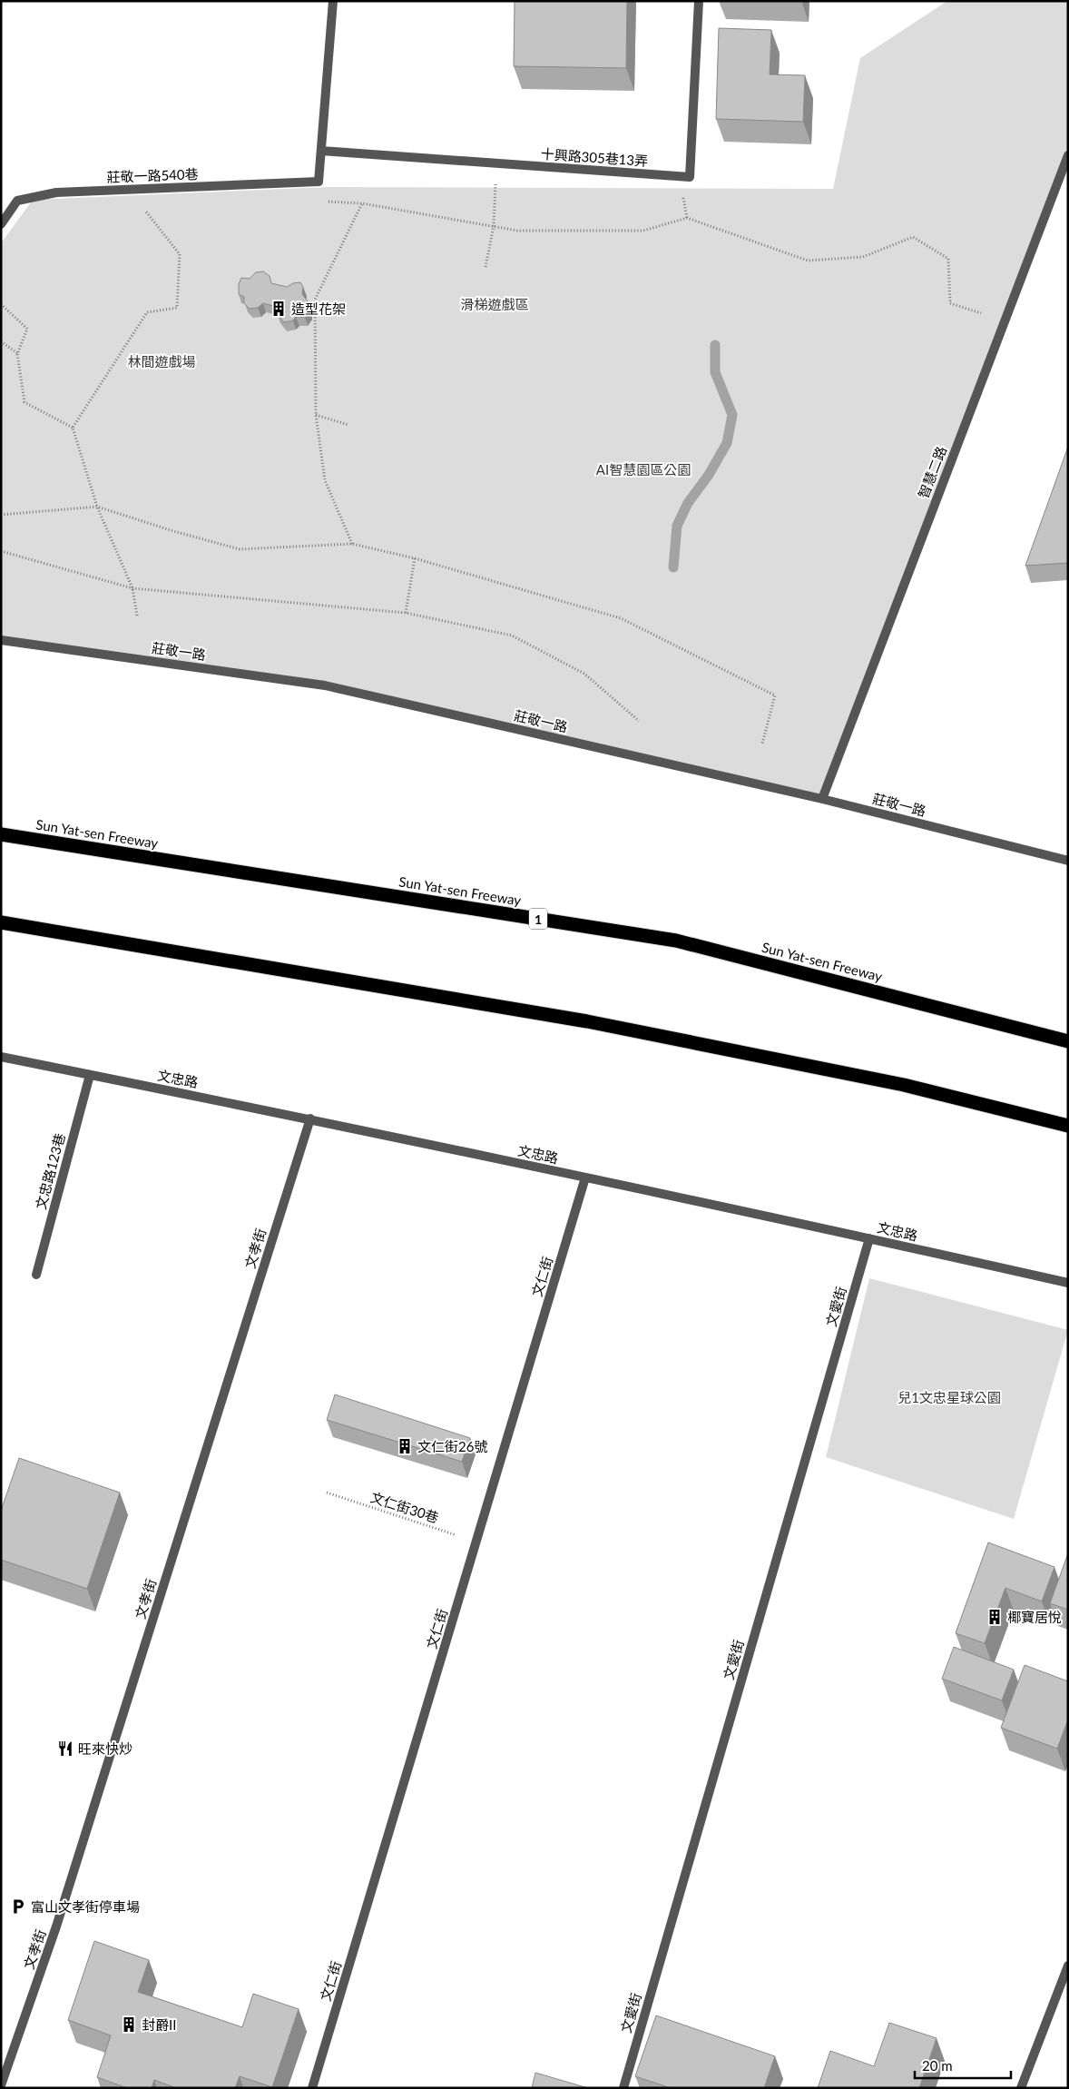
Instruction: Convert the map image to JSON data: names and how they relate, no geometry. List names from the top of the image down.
{
  "streets": {
    "highway": ["Sun Yat-sen Freeway", "1"],
    "street": [
      "十興路305巷13弄",
      "莊敬一路540巷",
      "智慧二路",
      "莊敬一路",
      "文忠路",
      "文忠路123巷",
      "文孝街",
      "文仁街",
      "文愛街"
    ],
    "path": ["文仁街30巷"]
  },
  "crossings": [
    ["十興路305巷13弄", "莊敬一路540巷"],
    ["智慧二路", "莊敬一路"],
    ["文忠路", "文忠路123巷"],
    ["文忠路", "文孝街"],
    ["文忠路", "文仁街"],
    ["文忠路", "文愛街"],
    ["文仁街", "文仁街30巷"]
  ],
  "parks": [
    "滑梯遊戲區",
    "林間遊戲場",
    "AI智慧園區公園",
    "兒1文忠星球公園"
  ],
  "places": {
    "building": [
      "造型花架",
      "文仁街26號",
      "椰寶居悅",
      "封爵II"
    ],
    "restaurant": ["旺來快炒"],
    "parking": ["富山文孝街停車場"]
  },
  "scale_bar": "20 m"
}
